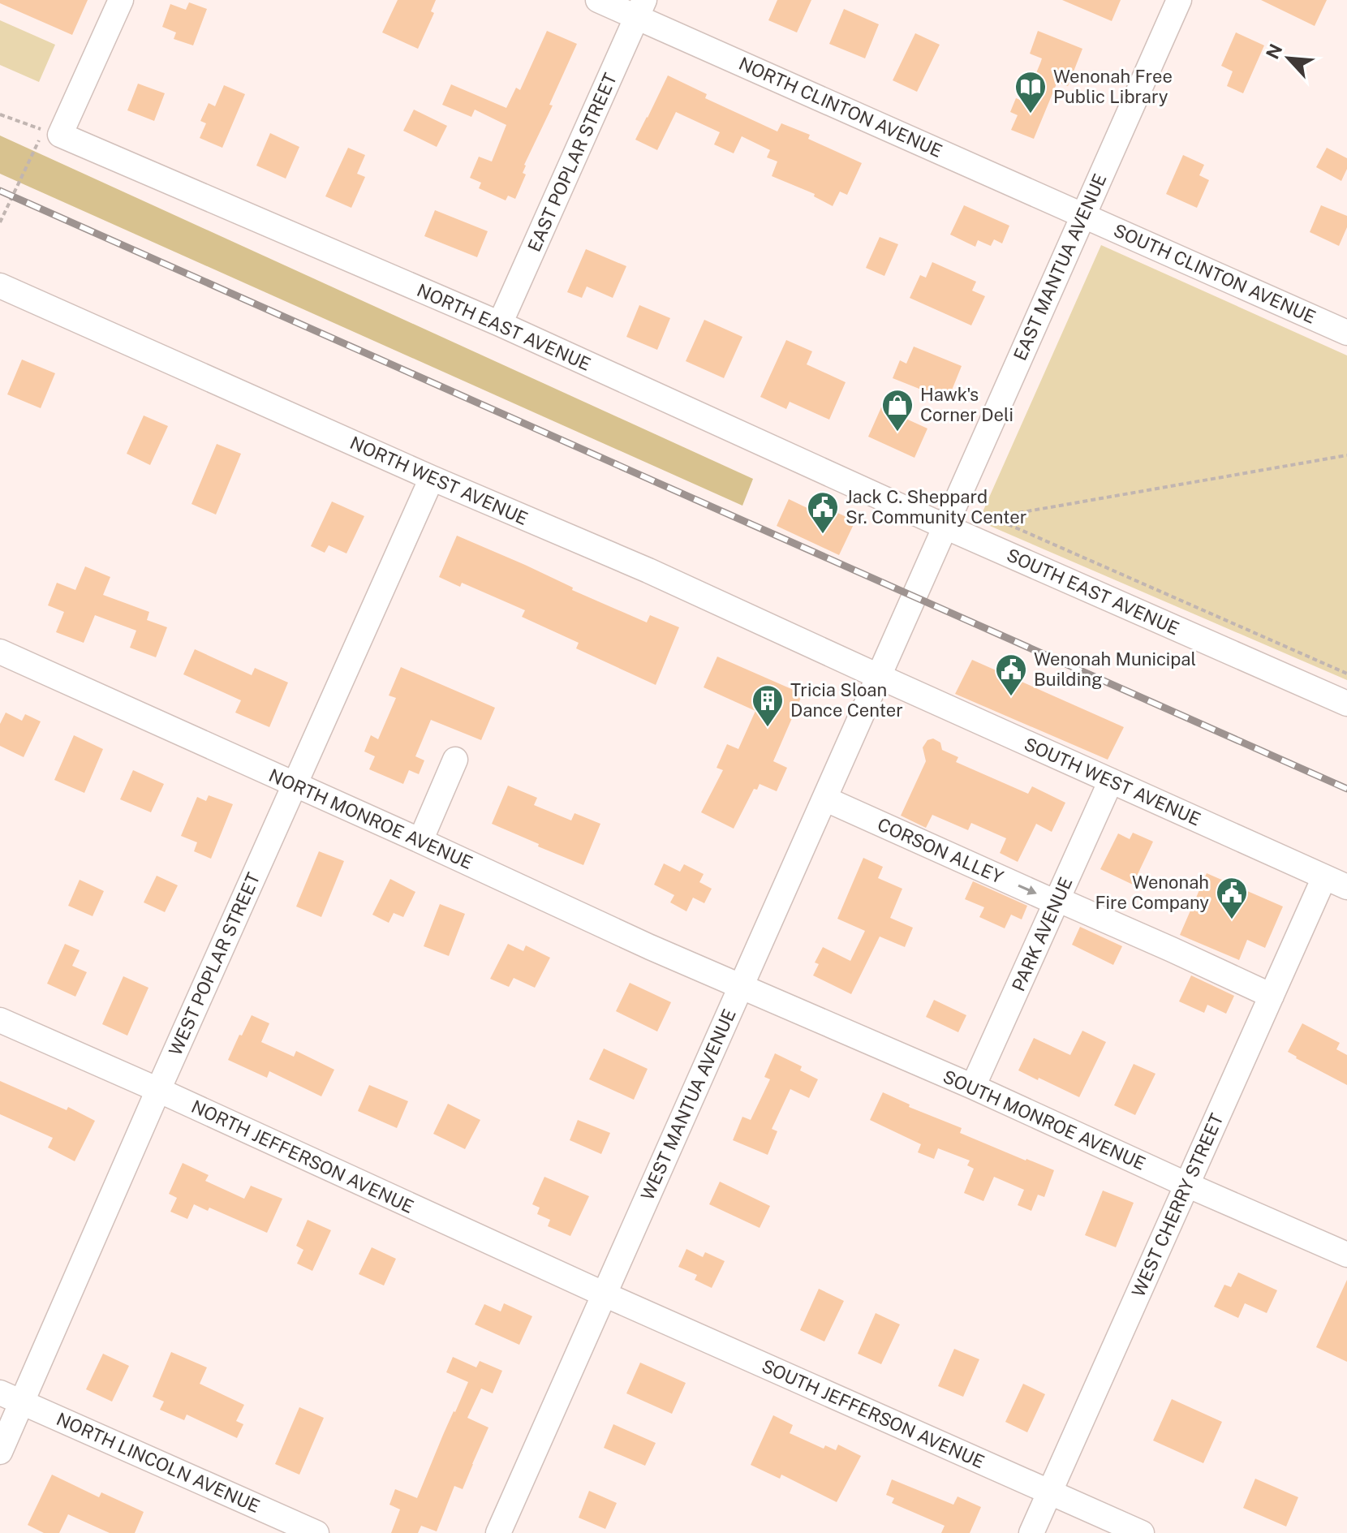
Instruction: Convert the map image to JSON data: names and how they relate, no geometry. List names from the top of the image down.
{
  "streets": {
    "street": [
      "NORTH CLINTON AVENUE",
      "EAST POPLAR STREET",
      "EAST MANTUA AVENUE",
      "SOUTH CLINTON AVENUE",
      "NORTH EAST AVENUE",
      "NORTH WEST AVENUE",
      "SOUTH EAST AVENUE",
      "SOUTH WEST AVENUE",
      "NORTH MONROE AVENUE",
      "CORSON ALLEY",
      "PARK AVENUE",
      "WEST POPLAR STREET",
      "WEST MANTUA AVENUE",
      "SOUTH MONROE AVENUE",
      "NORTH JEFFERSON AVENUE",
      "WEST CHERRY STREET",
      "SOUTH JEFFERSON AVENUE",
      "NORTH LINCOLN AVENUE"
    ]
  },
  "crossings": [
    ["NORTH CLINTON AVENUE", "EAST POPLAR STREET"],
    ["NORTH CLINTON AVENUE", "EAST MANTUA AVENUE"],
    ["NORTH CLINTON AVENUE", "SOUTH CLINTON AVENUE"],
    ["EAST POPLAR STREET", "NORTH EAST AVENUE"],
    ["EAST MANTUA AVENUE", "SOUTH CLINTON AVENUE"],
    ["EAST MANTUA AVENUE", "NORTH EAST AVENUE"],
    ["EAST MANTUA AVENUE", "NORTH WEST AVENUE"],
    ["EAST MANTUA AVENUE", "SOUTH EAST AVENUE"],
    ["EAST MANTUA AVENUE", "SOUTH WEST AVENUE"],
    ["EAST MANTUA AVENUE", "WEST MANTUA AVENUE"],
    ["NORTH EAST AVENUE", "SOUTH EAST AVENUE"],
    ["NORTH WEST AVENUE", "SOUTH WEST AVENUE"],
    ["NORTH WEST AVENUE", "WEST POPLAR STREET"],
    ["NORTH WEST AVENUE", "WEST MANTUA AVENUE"],
    ["SOUTH WEST AVENUE", "PARK AVENUE"],
    ["SOUTH WEST AVENUE", "WEST MANTUA AVENUE"],
    ["SOUTH WEST AVENUE", "WEST CHERRY STREET"],
    ["NORTH MONROE AVENUE", "WEST POPLAR STREET"],
    ["NORTH MONROE AVENUE", "WEST MANTUA AVENUE"],
    ["NORTH MONROE AVENUE", "SOUTH MONROE AVENUE"],
    ["CORSON ALLEY", "PARK AVENUE"],
    ["CORSON ALLEY", "WEST MANTUA AVENUE"],
    ["CORSON ALLEY", "WEST CHERRY STREET"],
    ["PARK AVENUE", "SOUTH MONROE AVENUE"],
    ["WEST POPLAR STREET", "NORTH JEFFERSON AVENUE"],
    ["WEST POPLAR STREET", "NORTH LINCOLN AVENUE"],
    ["WEST MANTUA AVENUE", "SOUTH MONROE AVENUE"],
    ["WEST MANTUA AVENUE", "NORTH JEFFERSON AVENUE"],
    ["WEST MANTUA AVENUE", "SOUTH JEFFERSON AVENUE"],
    ["SOUTH MONROE AVENUE", "WEST CHERRY STREET"],
    ["NORTH JEFFERSON AVENUE", "SOUTH JEFFERSON AVENUE"],
    ["WEST CHERRY STREET", "SOUTH JEFFERSON AVENUE"]
  ],
  "one_way": ["CORSON ALLEY"],
  "places": {
    "library": ["Wenonah Free Public Library"],
    "shop": ["Hawk's Corner Deli"],
    "public building": ["Jack C. Sheppard Sr. Community Center", "Wenonah Municipal Building", "Wenonah Fire Company"],
    "building": ["Tricia Sloan Dance Center"]
  },
  "north": "top left"
}
